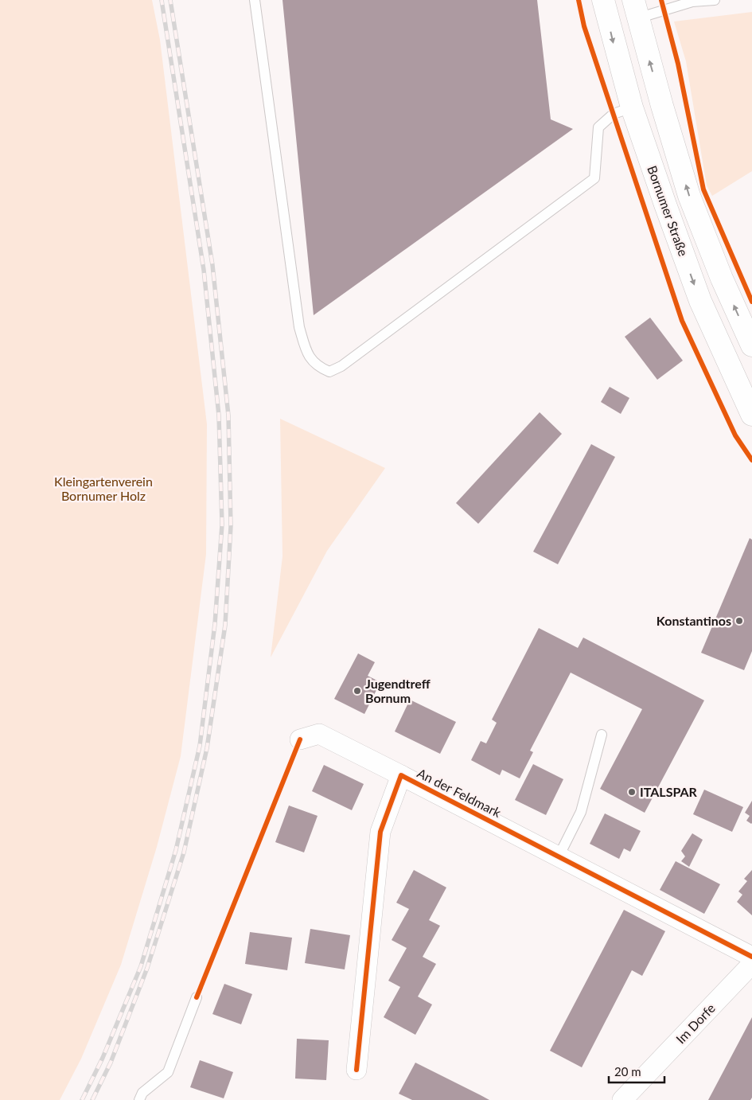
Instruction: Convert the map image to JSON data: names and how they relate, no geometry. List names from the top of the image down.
{
  "streets": {
    "main road": ["Bornumer Straße"],
    "street": ["An der Feldmark", "Im Dorfe"]
  },
  "parks": ["Kleingartenverein Bornumer Holz"],
  "places": ["Konstantinos", "Jugendtreff Bornum", "ITALSPAR"],
  "scale_bar": "20 m"
}
